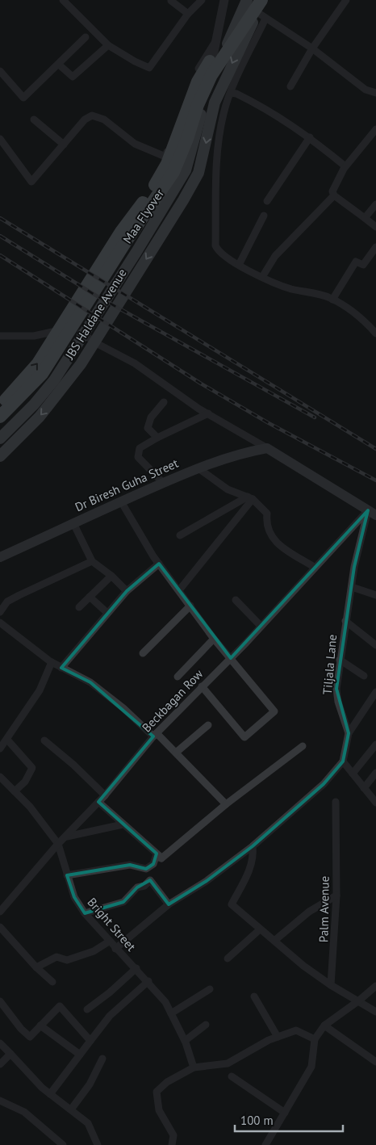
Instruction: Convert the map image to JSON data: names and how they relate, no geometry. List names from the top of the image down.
{
  "streets": {
    "highway": ["Maa Flyover"],
    "main road": ["JBS Haldane Avenue", "Dr Biresh Guha Street"],
    "street": [
      "Tiljala Lane",
      "Beckbagan Row",
      "Palm Avenue",
      "Bright Street"
    ]
  },
  "crossings": [
    ["Maa Flyover", "JBS Haldane Avenue"],
    ["Tiljala Lane", "Beckbagan Row"],
    ["Beckbagan Row", "Bright Street"]
  ],
  "scale_bar": "100 m"
}
